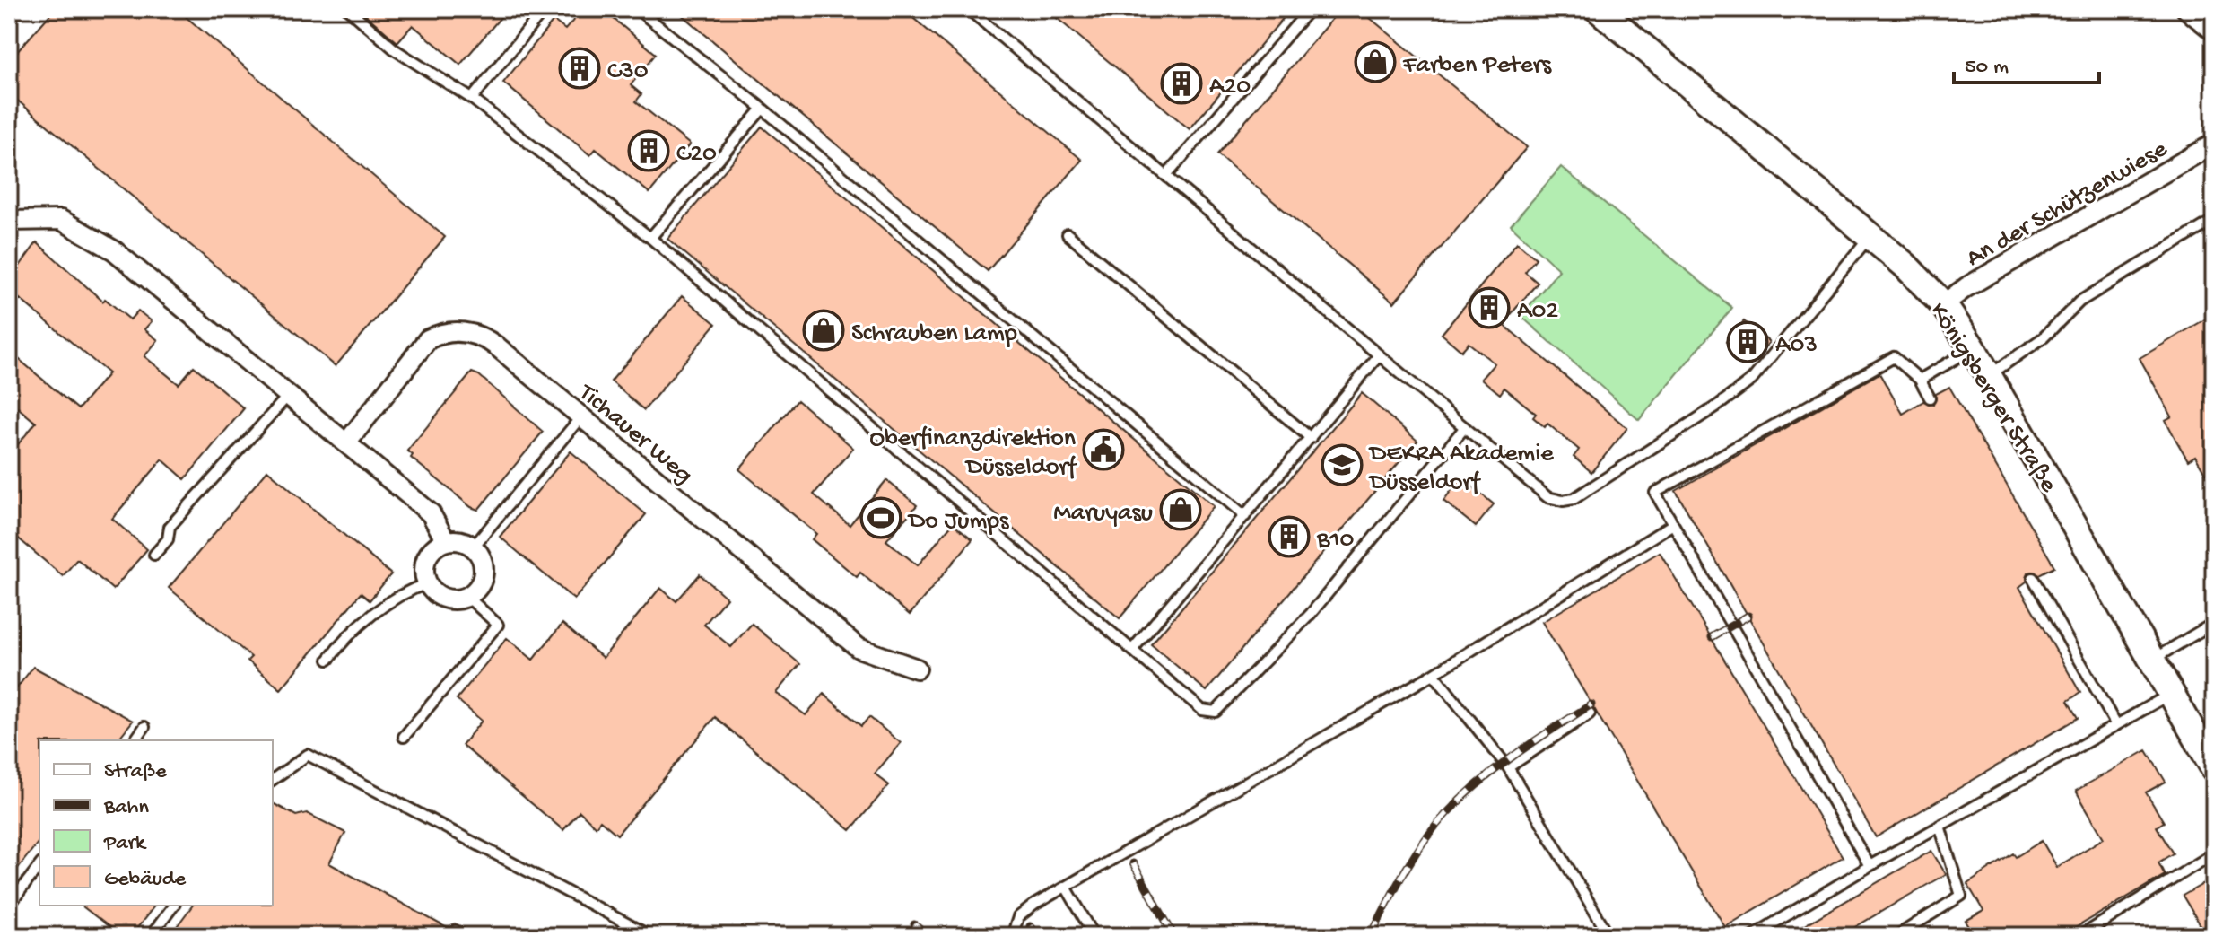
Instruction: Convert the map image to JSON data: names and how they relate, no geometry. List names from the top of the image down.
{
  "streets": {
    "main road": ["Königsberger Straße"],
    "street": ["An der Schützenwiese", "Tichauer Weg"]
  },
  "crossings": [
    ["An der Schützenwiese", "Königsberger Straße"]
  ],
  "places": {
    "shop": ["Farben Peters", "Schrauben Lamp", "Maruyasu"],
    "building": [
      "C30",
      "A20",
      "C20",
      "A02",
      "A03",
      "B10"
    ],
    "public building": ["Oberfinanzdirektion Düsseldorf"],
    "school or university": ["DEKRA Akademie Düsseldorf"],
    "sports": ["Do Jumps"]
  },
  "legend": [
    "Straße",
    "Bahn",
    "Park",
    "Gebäude"
  ],
  "scale_bar": "50 m"
}
